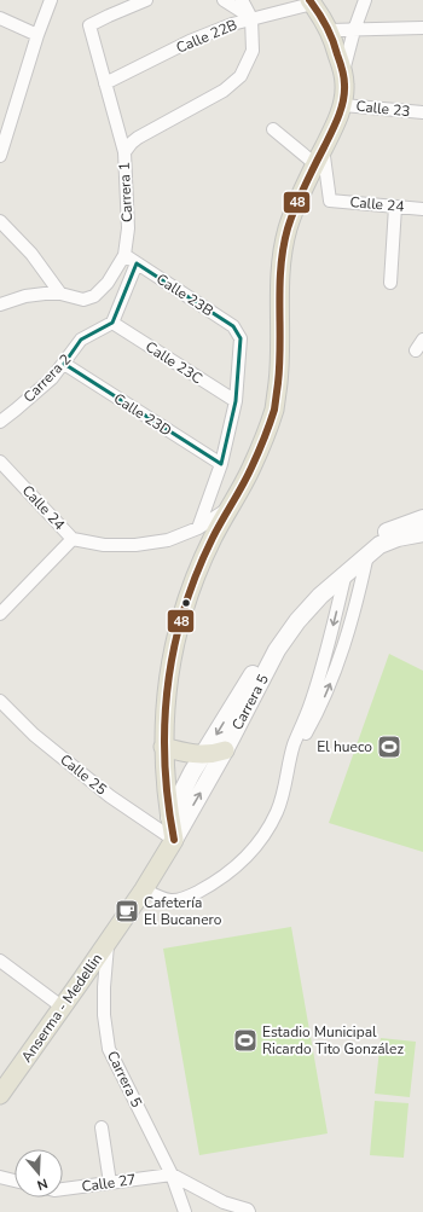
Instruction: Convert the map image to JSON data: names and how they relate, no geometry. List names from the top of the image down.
{
  "streets": {
    "main road": ["Carrera 5", "Anserma - Medellin"],
    "street": [
      "Calle 22B",
      "Calle 23",
      "Carrera 1",
      "Calle 24",
      "Calle 23B",
      "Calle 23C",
      "Carrera 2",
      "Calle 23D",
      "Calle 25",
      "Calle 27"
    ]
  },
  "crossings": [
    ["Calle 22B", "Carrera 1"],
    ["Carrera 1", "Calle 23B"],
    ["Calle 23B", "Calle 23C"],
    ["Calle 23C", "Carrera 2"],
    ["Carrera 2", "Calle 23D"],
    ["Carrera 5", "Calle 25"],
    ["Carrera 5", "Anserma - Medellin"],
    ["Carrera 5", "Calle 27"]
  ],
  "places": {
    "sports": ["El hueco", "Estadio Municipal Ricardo Tito González"],
    "cafe": ["Cafetería El Bucanero"]
  },
  "lines": ["transit line 48"],
  "north": "bottom"
}
